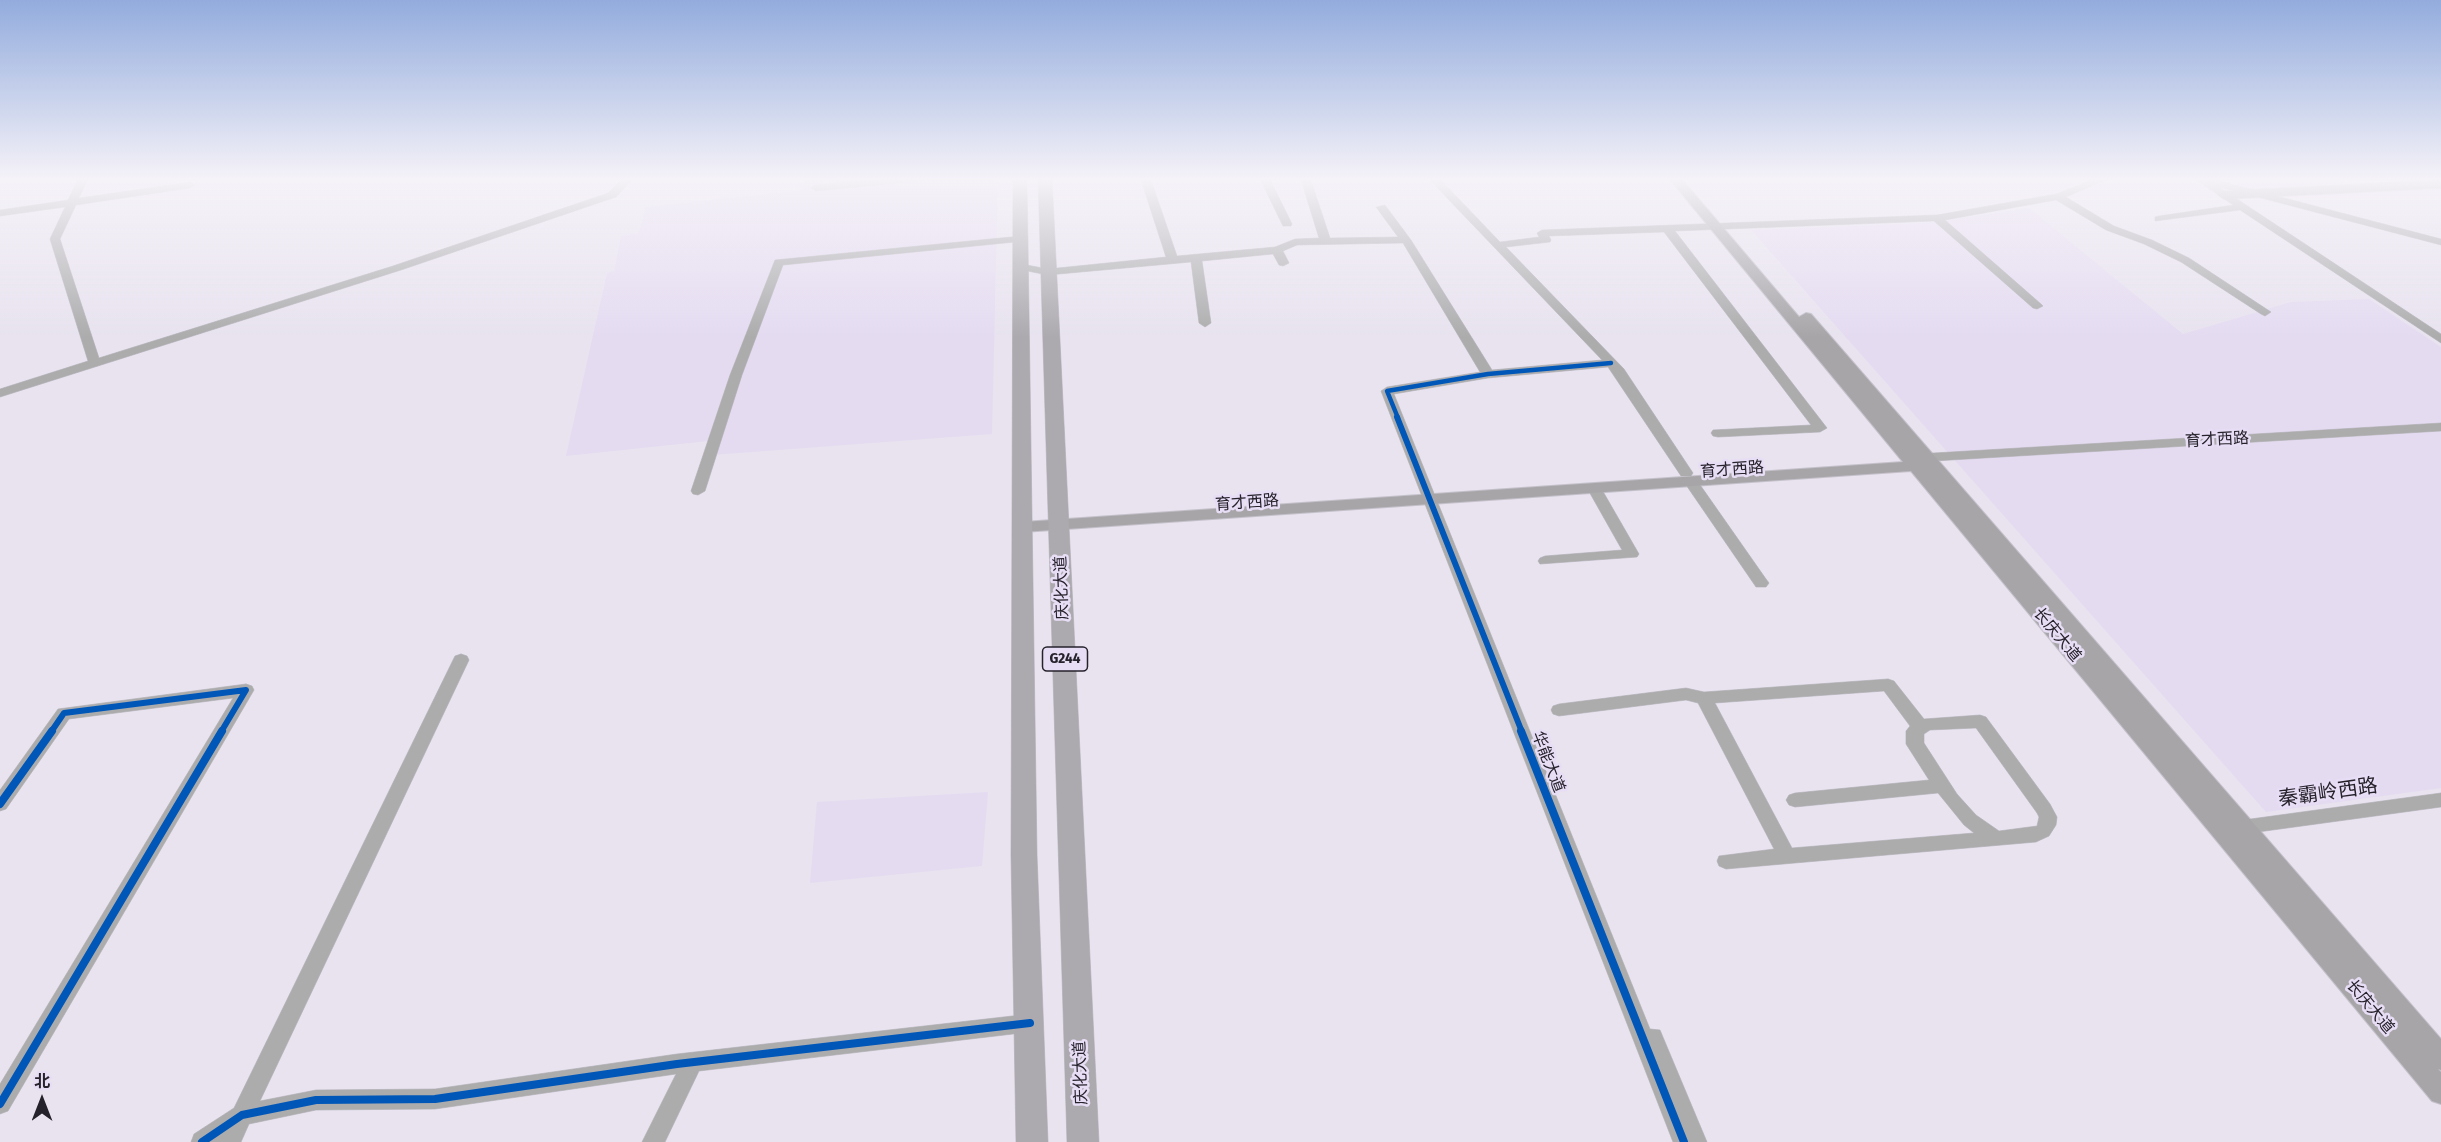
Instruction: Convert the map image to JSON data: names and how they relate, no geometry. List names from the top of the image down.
{
  "streets": {
    "highway": ["庆化大道", "G244"],
    "main road": ["育才西路", "长庆大道"],
    "street": ["华能大道", "秦霸岭西路"]
  },
  "crossings": [
    ["育才西路", "庆化大道"],
    ["育才西路", "长庆大道"],
    ["育才西路", "G244"],
    ["育才西路", "华能大道"],
    ["长庆大道", "秦霸岭西路"]
  ],
  "north": "top"
}
